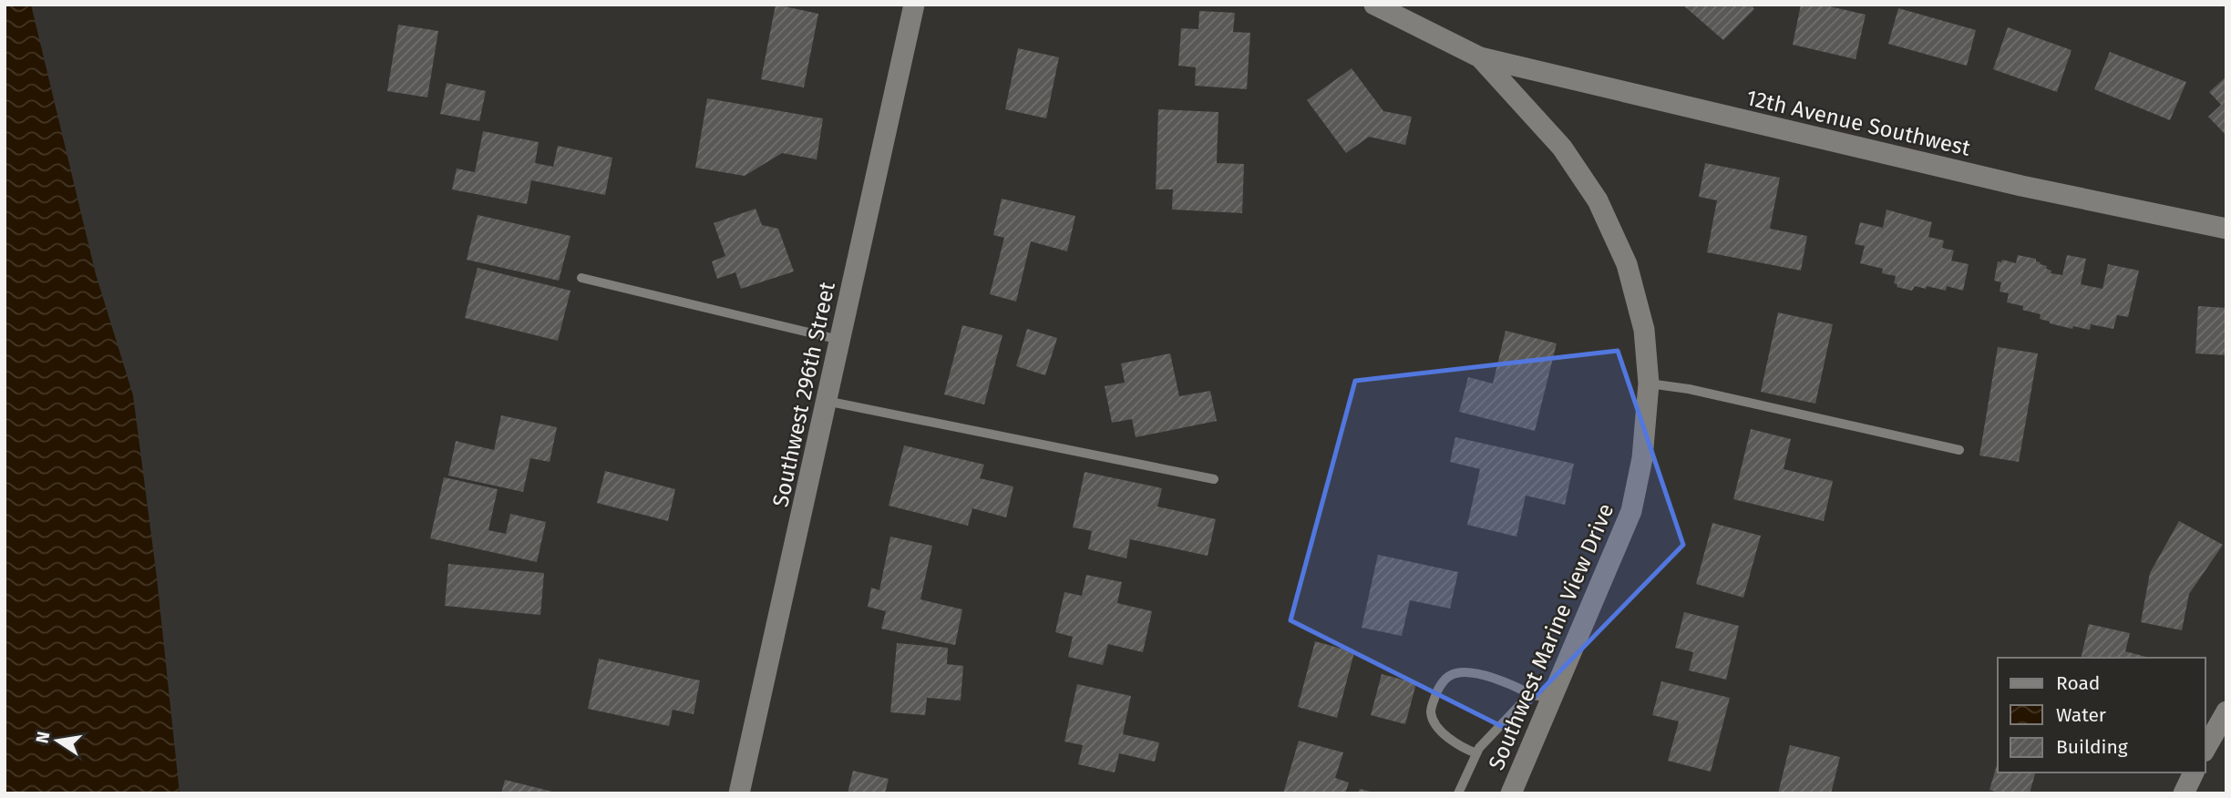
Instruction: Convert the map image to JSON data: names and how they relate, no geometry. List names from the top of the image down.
{
  "streets": {
    "street": ["12th Avenue Southwest", "Southwest 296th Street", "Southwest Marine View Drive"]
  },
  "crossings": [
    ["12th Avenue Southwest", "Southwest Marine View Drive"]
  ],
  "legend": ["Road", "Water", "Building"],
  "north": "left"
}
